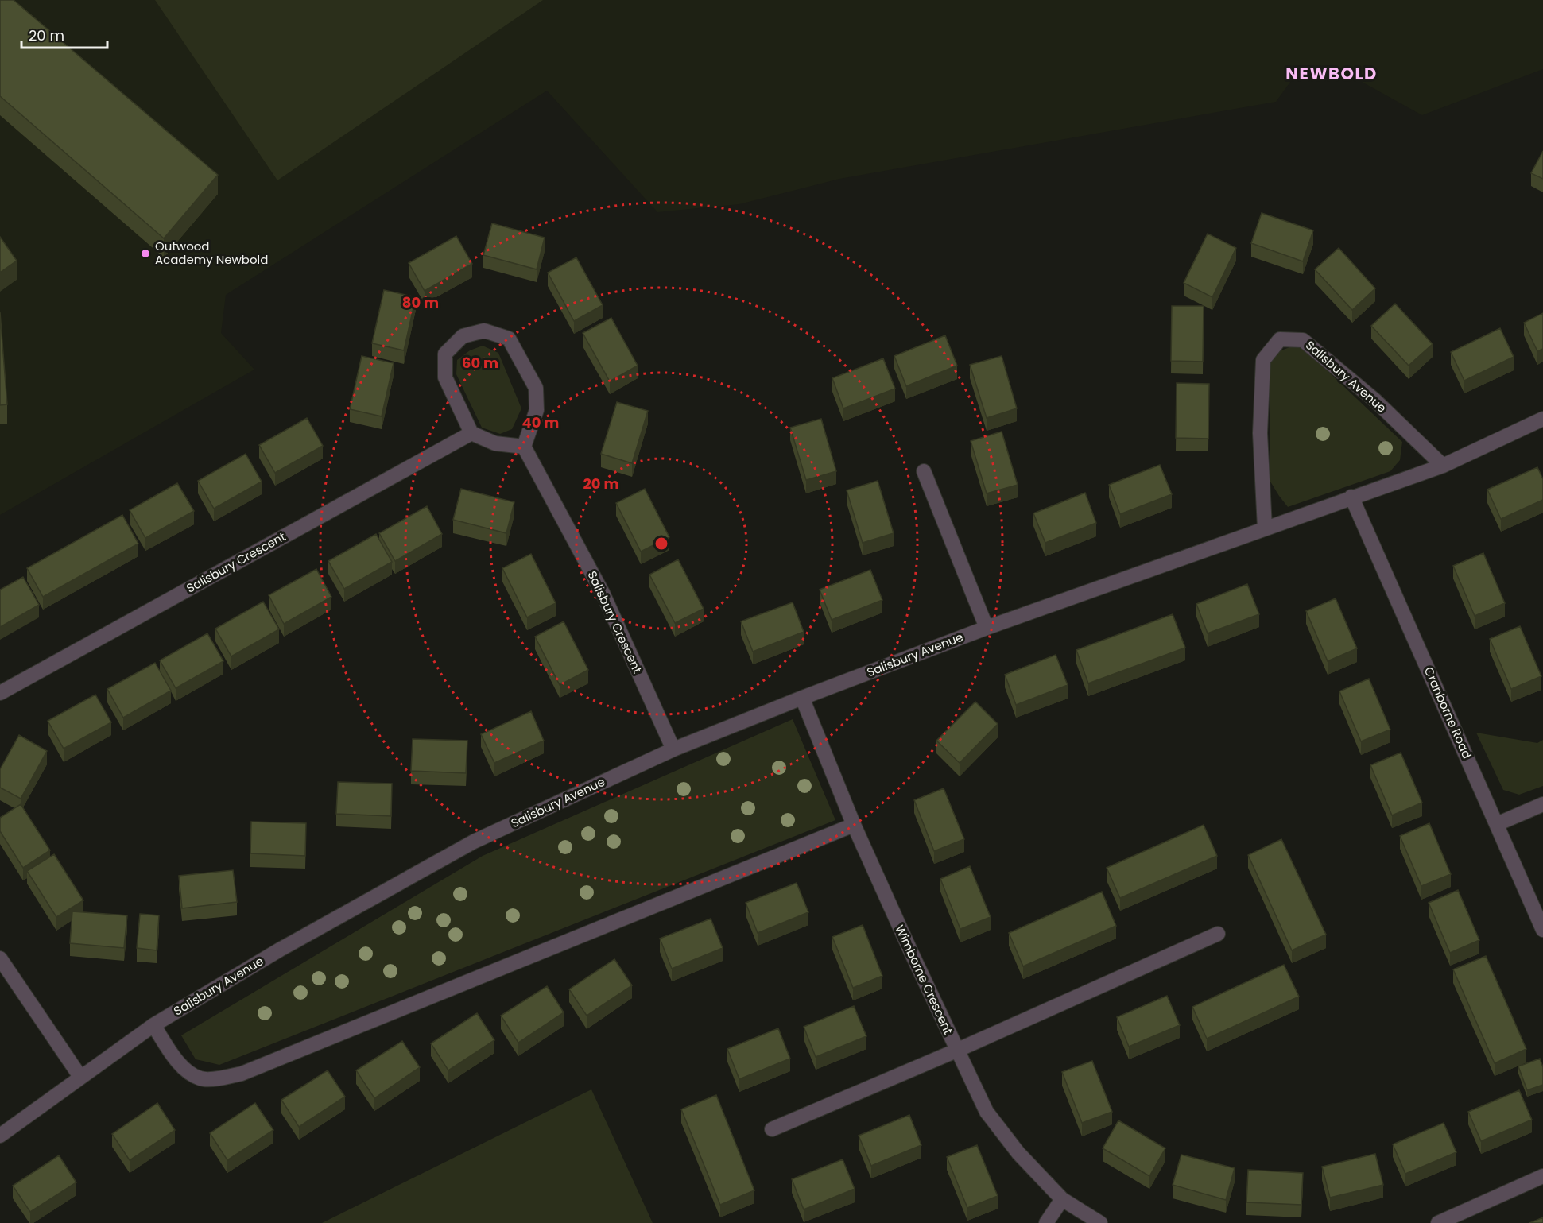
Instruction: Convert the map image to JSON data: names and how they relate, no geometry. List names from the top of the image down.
{
  "streets": {
    "street": [
      "Salisbury Avenue",
      "Salisbury Crescent",
      "Cranborne Road",
      "Wimborne Crescent"
    ]
  },
  "crossings": [
    ["Salisbury Avenue", "Salisbury Crescent"],
    ["Salisbury Avenue", "Cranborne Road"],
    ["Salisbury Avenue", "Wimborne Crescent"]
  ],
  "districts": ["NEWBOLD"],
  "places": ["Outwood Academy Newbold"],
  "scale_bar": "20 m",
  "rings": [
    "80 m",
    "60 m",
    "40 m",
    "20 m"
  ]
}
